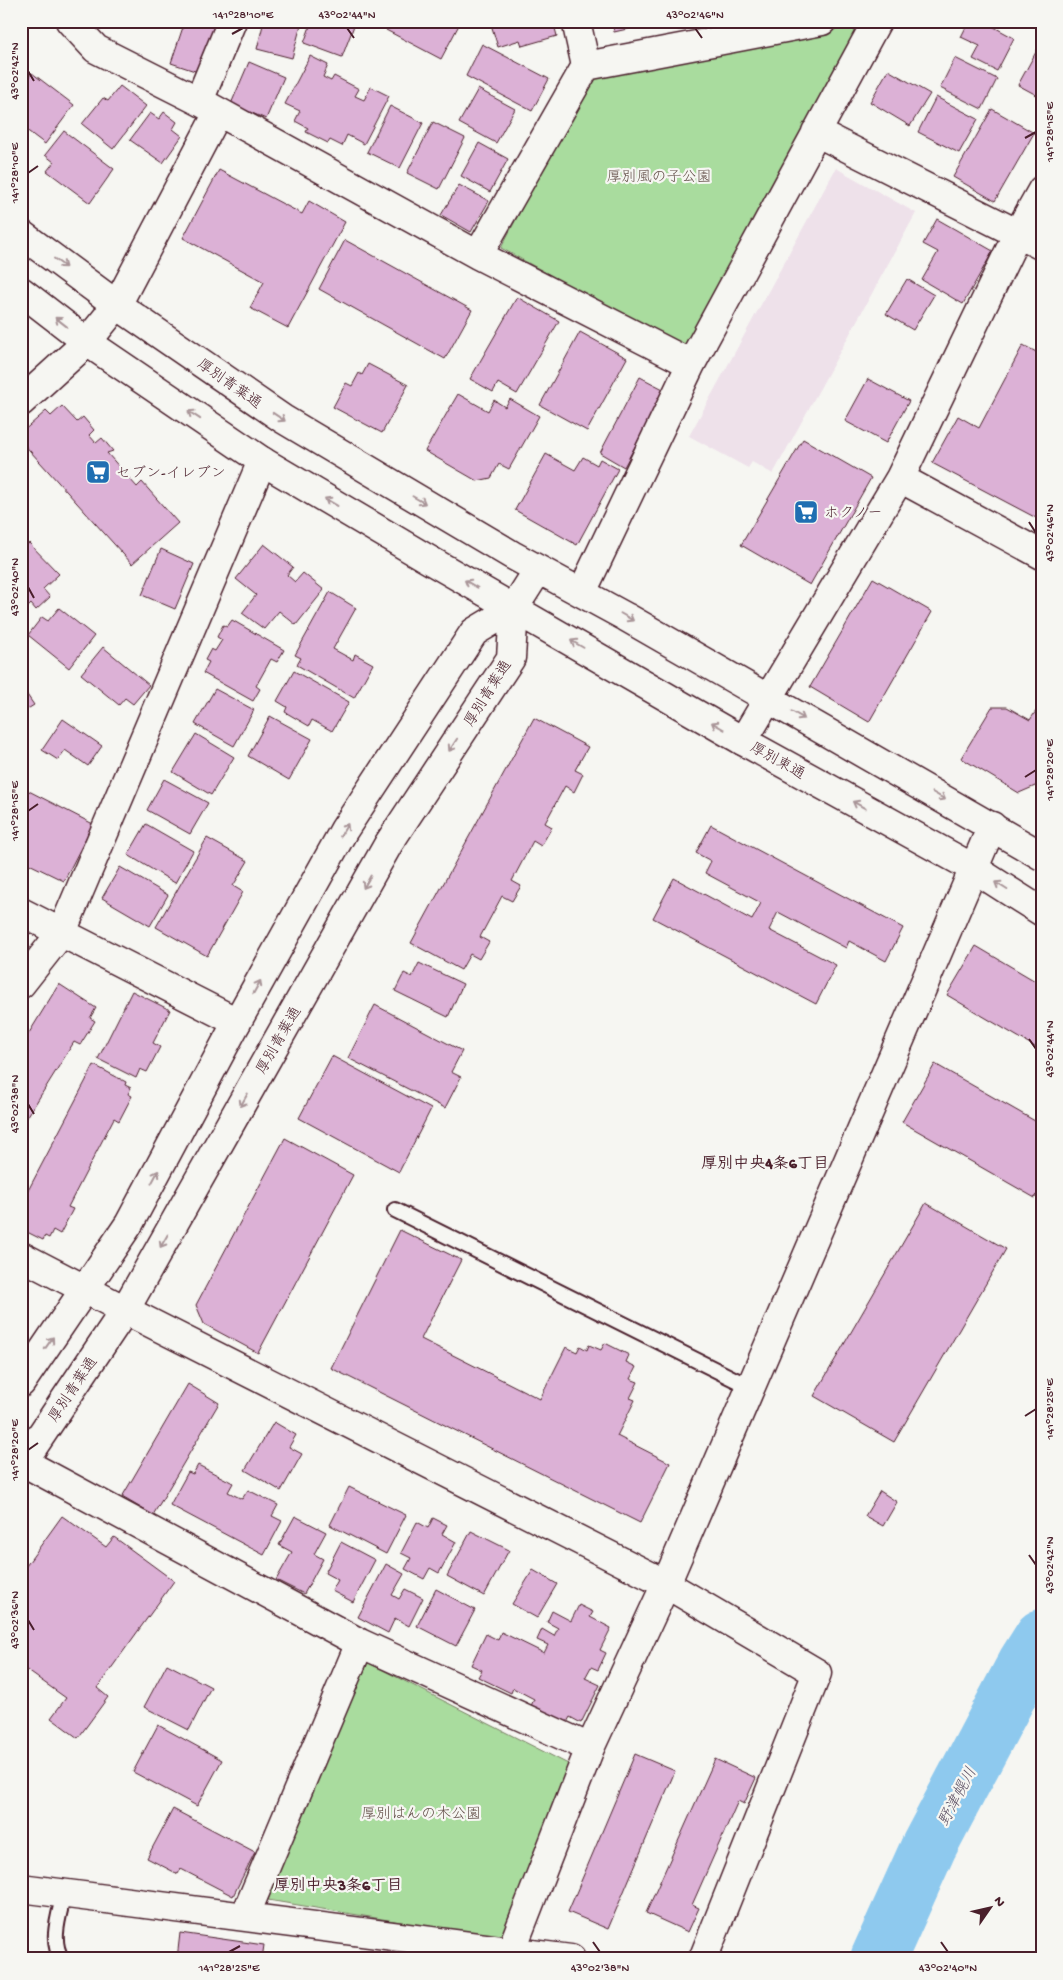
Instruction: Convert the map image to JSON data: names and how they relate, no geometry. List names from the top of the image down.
{
  "streets": {
    "street": ["厚別青葉通", "厚別東通"]
  },
  "crossings": [
    ["厚別青葉通", "厚別東通"]
  ],
  "districts": ["厚別中央4条6丁目", "厚別中央3条6丁目"],
  "water": ["野津幌川"],
  "parks": ["厚別風の子公園", "厚別はんの木公園"],
  "places": {
    "supermarket": ["セブン-イレブン", "ホクノー"]
  },
  "north": "top right",
  "coordinates": [
    "141°28'10\"E",
    "43°02'44\"N",
    "43°02'46\"N",
    "43°02'42\"N",
    "141°28'15\"E",
    "43°02'40\"N",
    "141°28'20\"E",
    "43°02'38\"N",
    "141°28'25\"E",
    "43°02'36\"N"
  ]
}
